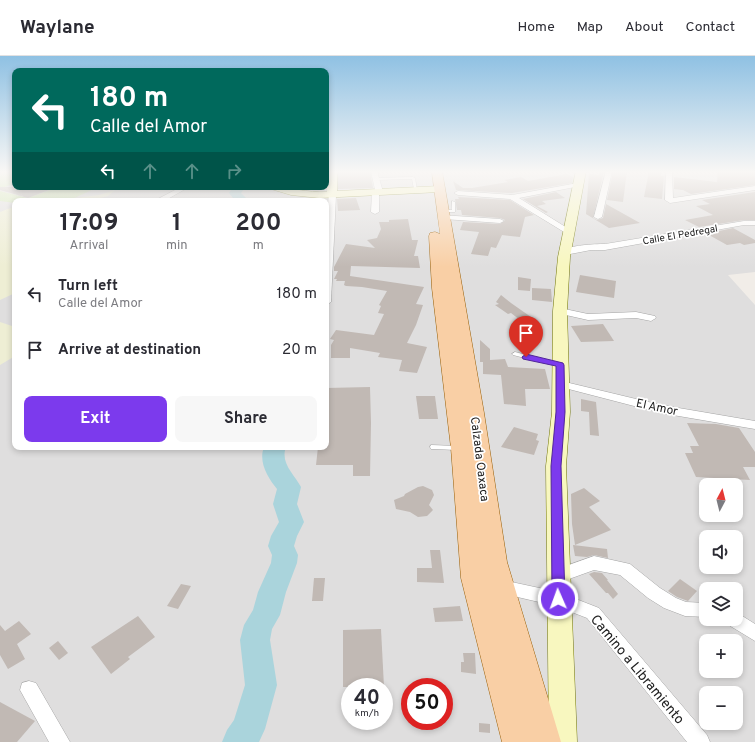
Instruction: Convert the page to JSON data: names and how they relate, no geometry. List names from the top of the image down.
{
  "streets": {
    "main road": ["Calzada Oaxaca"],
    "street": ["Calle El Pedregal", "El Amor", "Camino a Libramiento"]
  },
  "crossings": [
    ["Calzada Oaxaca", "Camino a Libramiento"]
  ],
  "north": "top",
  "page": {
    "header": "Waylane",
    "nav": [
      "Home",
      "Map",
      "About",
      "Contact"
    ],
    "turn": ["180 m", "Calle del Amor"],
    "eta": [
      "17:09",
      "Arrival",
      "1",
      "min",
      "200",
      "m"
    ],
    "list": [
      {
        "name": "Turn left",
        "note": "Calle del Amor",
        "value": "180 m"
      },
      {
        "name": "Arrive at destination",
        "value": "20 m"
      }
    ],
    "buttons": ["Exit", "Share"],
    "map_buttons": ["+", "−"],
    "speed": "40 km/h",
    "limit": "50"
  }
}
